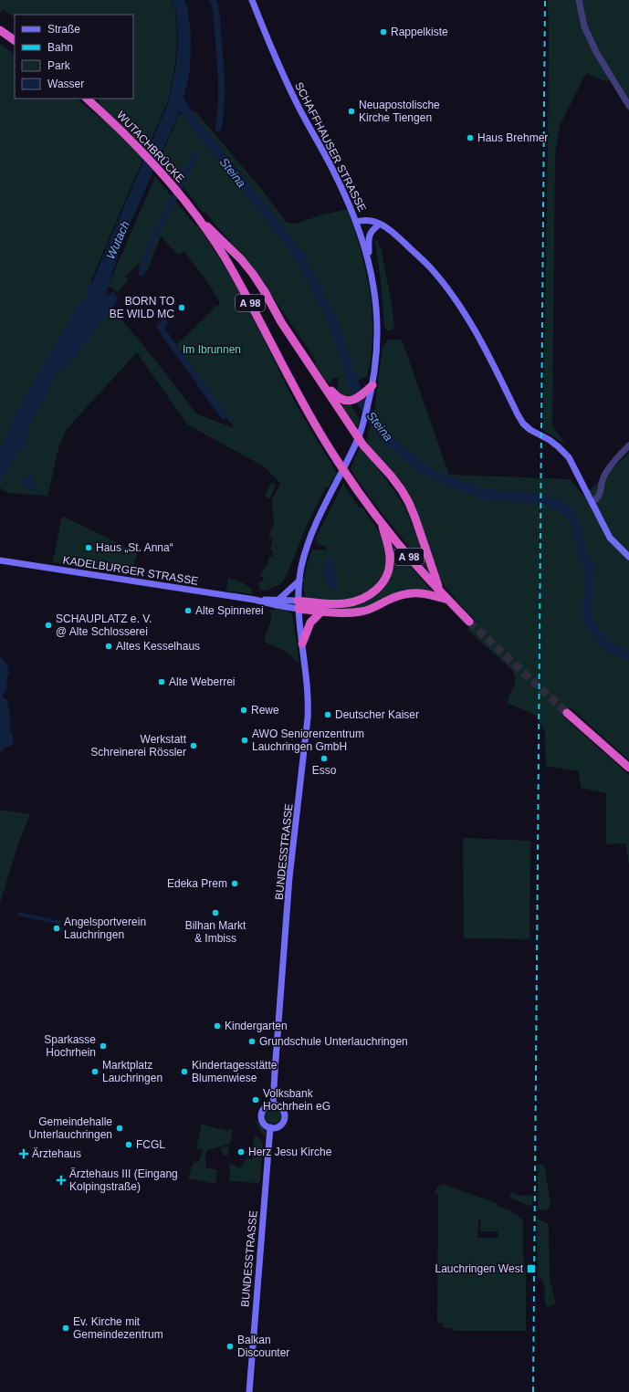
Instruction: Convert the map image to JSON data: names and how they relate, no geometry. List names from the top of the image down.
{
  "streets": {
    "highway": ["WUTACHBRÜCKE", "A 98"],
    "main road": ["SCHAFFHAUSER STRASSE", "KADELBURGER STRASSE", "BUNDESSTRASSE"]
  },
  "crossings": [
    ["WUTACHBRÜCKE", "A 98"],
    ["SCHAFFHAUSER STRASSE", "BUNDESSTRASSE"],
    ["KADELBURGER STRASSE", "BUNDESSTRASSE"]
  ],
  "water": ["Steina", "Wutach"],
  "parks": ["Im Ibrunnen"],
  "places": {
    "other": [
      "Rappelkiste",
      "Neuapostolische Kirche Tiengen",
      "Haus Brehmer",
      "BORN TO BE WILD MC",
      "Haus „St. Anna“",
      "Alte Spinnerei",
      "SCHAUPLATZ e. V. @ Alte Schlosserei",
      "Altes Kesselhaus",
      "Alte Weberrei",
      "Rewe",
      "Deutscher Kaiser",
      "AWO Seniorenzentrum Lauchringen GmbH",
      "Werkstatt Schreinerei Rössler",
      "Esso",
      "Edeka Prem",
      "Bilhan Markt & Imbiss",
      "Angelsportverein Lauchringen",
      "Kindergarten",
      "Grundschule Unterlauchringen",
      "Sparkasse Hochrhein",
      "Marktplatz Lauchringen",
      "Kindertagesstätte Blumenwiese",
      "Volksbank Hochrhein eG",
      "Gemeindehalle Unterlauchringen",
      "FCGL",
      "Herz Jesu Kirche",
      "Ev. Kirche mit Gemeindezentrum",
      "Balkan Discounter"
    ],
    "health": ["Ärztehaus", "Ärztehaus III (Eingang Kolpingstraße)"],
    "transit": ["Lauchringen West"]
  },
  "legend": [
    "Straße",
    "Bahn",
    "Park",
    "Wasser"
  ]
}
